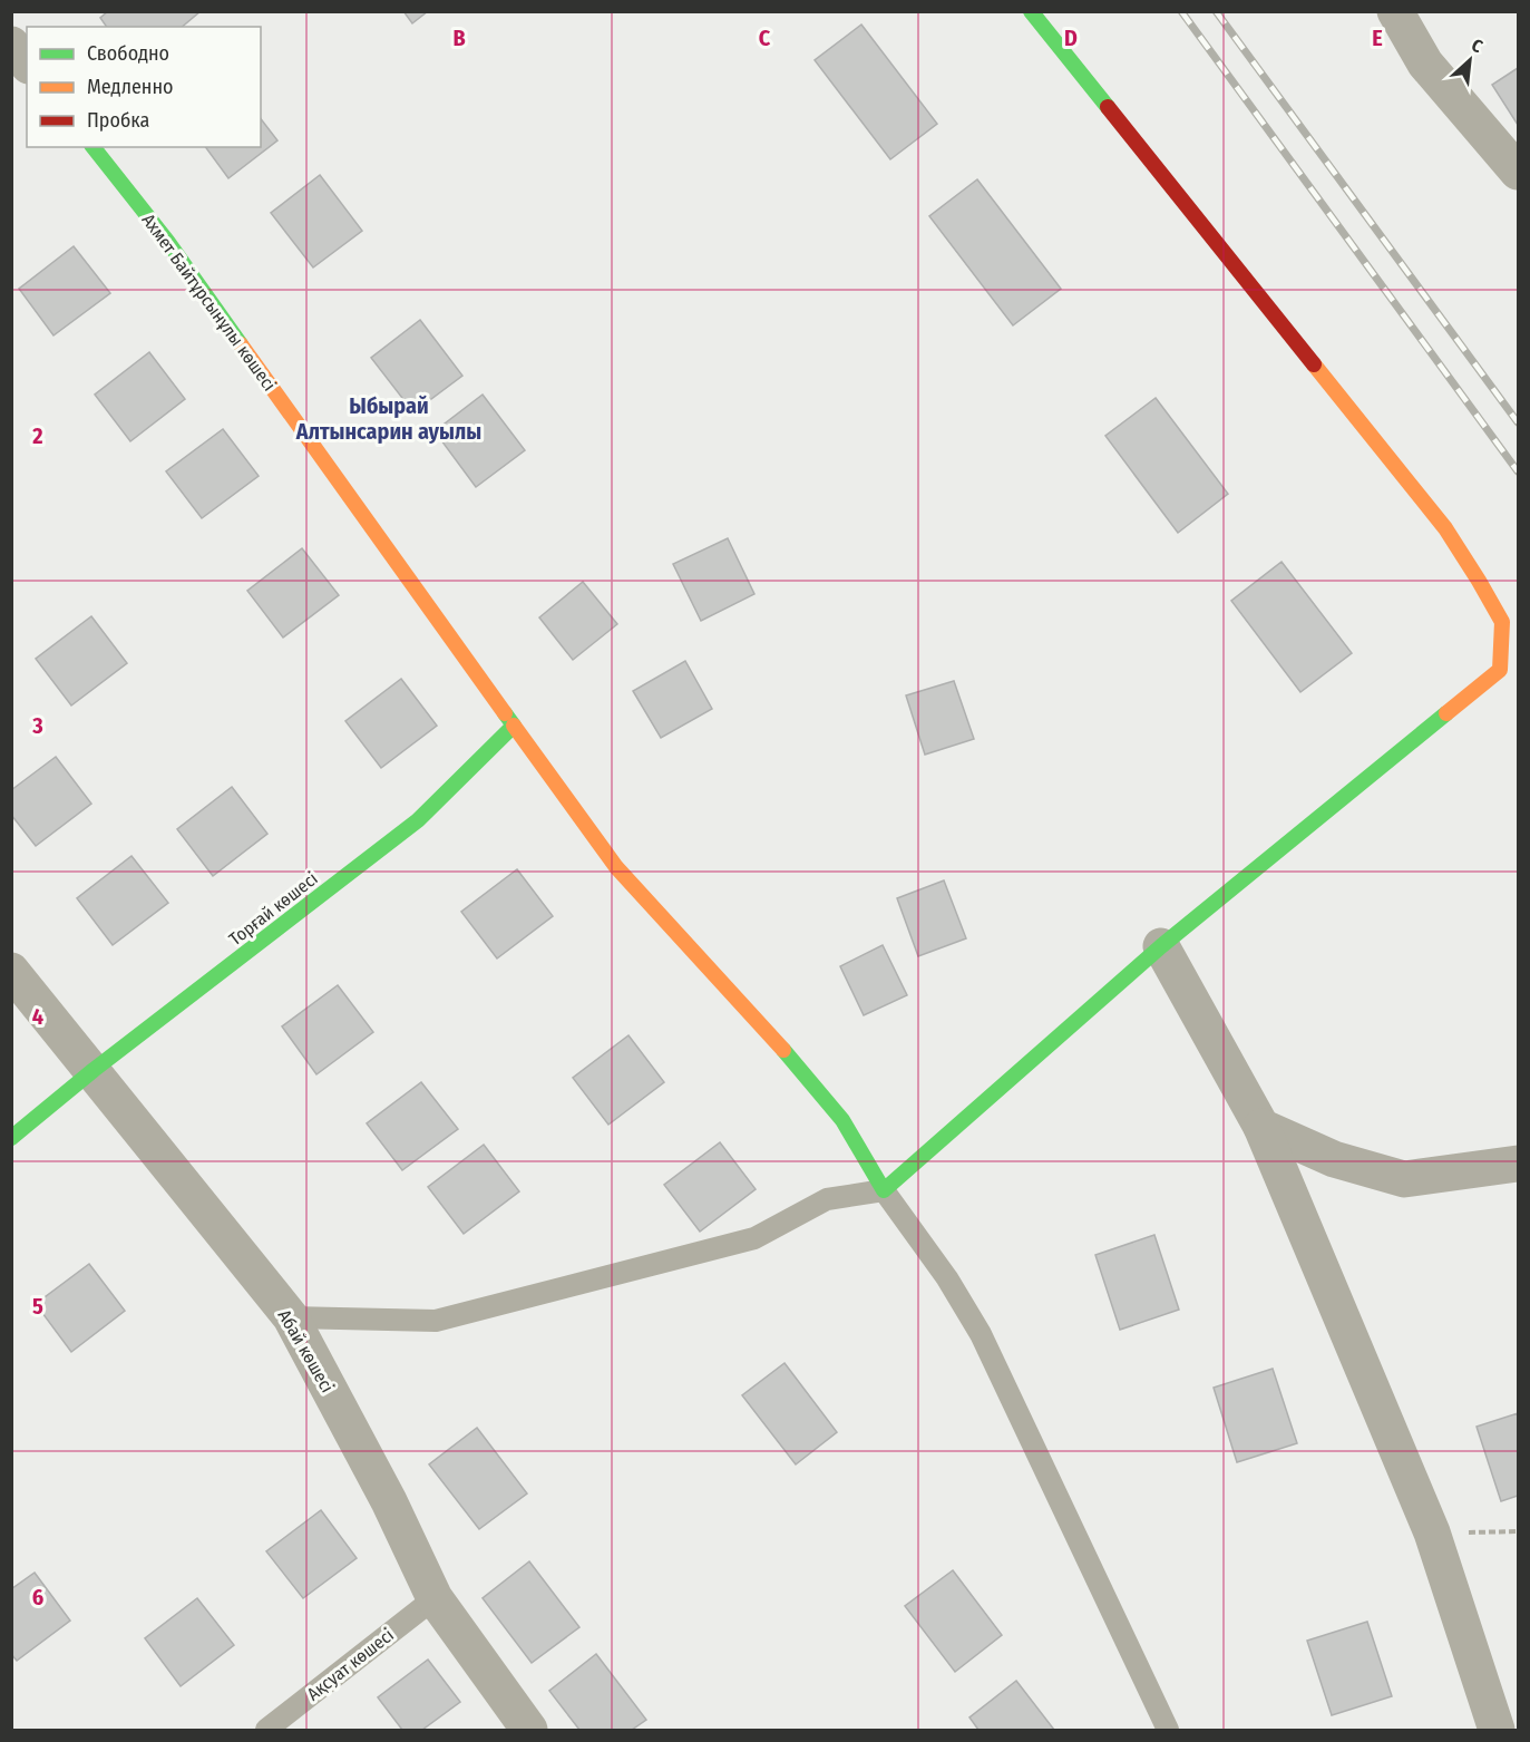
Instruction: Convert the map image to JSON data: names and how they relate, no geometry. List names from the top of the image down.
{
  "streets": {
    "street": ["Ахмет Байтұрсынұлы көшесі", "Торғай көшесі", "Абай көшесі"],
    "lane": ["Ақсуат көшесі"]
  },
  "crossings": [
    ["Ахмет Байтұрсынұлы көшесі", "Торғай көшесі"],
    ["Торғай көшесі", "Абай көшесі"],
    ["Абай көшесі", "Ақсуат көшесі"]
  ],
  "districts": ["Ыбырай Алтынсарин ауылы"],
  "legend": ["Свободно", "Медленно", "Пробка"],
  "north": "top right",
  "grid": {
    "columns": [
      "B",
      "C",
      "D",
      "E"
    ],
    "rows": [
      "2",
      "3",
      "4",
      "5",
      "6"
    ]
  }
}
